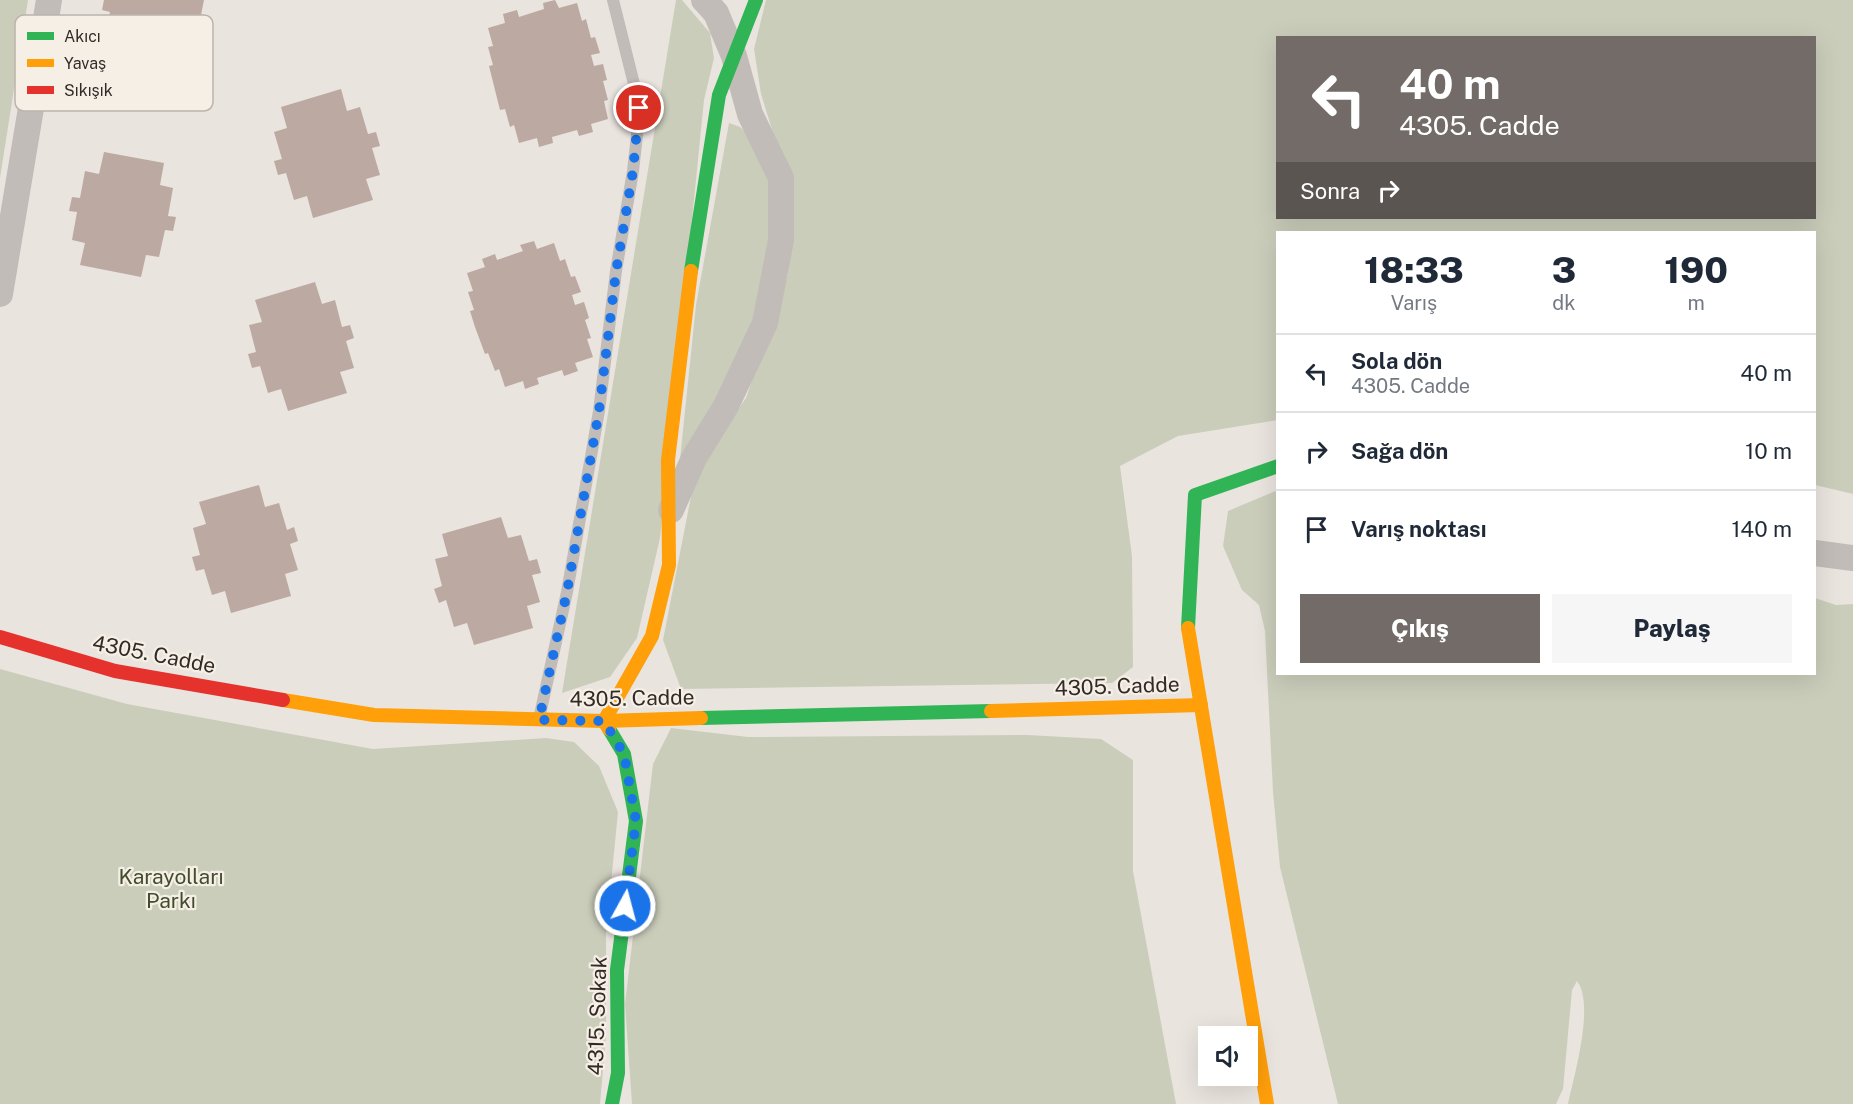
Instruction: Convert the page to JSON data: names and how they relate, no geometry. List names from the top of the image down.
{
  "streets": {
    "street": ["4305. Cadde", "4315. Sokak"]
  },
  "crossings": [
    ["4305. Cadde", "4315. Sokak"]
  ],
  "parks": ["Karayolları Parkı"],
  "legend": ["Akıcı", "Yavaş", "Sıkışık"],
  "page": {
    "turn": ["40 m", "4305. Cadde"],
    "then": "Sonra",
    "eta": [
      "18:33",
      "Varış",
      "3",
      "dk",
      "190",
      "m"
    ],
    "list": [
      {
        "name": "Sola dön",
        "note": "4305. Cadde",
        "value": "40 m"
      },
      {
        "name": "Sağa dön",
        "value": "10 m"
      },
      {
        "name": "Varış noktası",
        "value": "140 m"
      }
    ],
    "buttons": ["Çıkış", "Paylaş"]
  }
}
